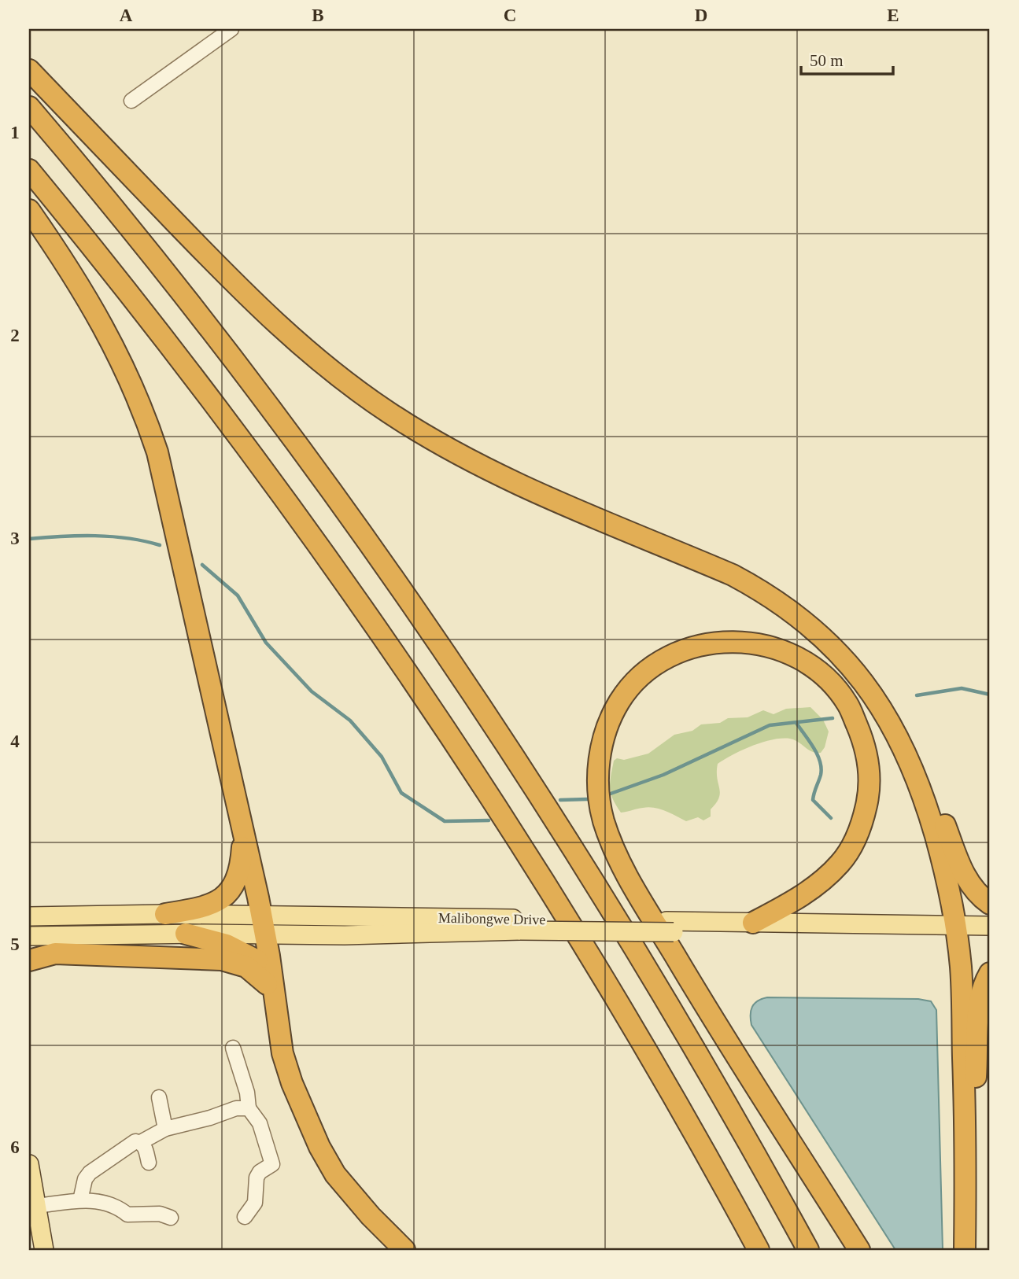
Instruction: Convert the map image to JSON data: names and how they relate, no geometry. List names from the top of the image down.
{
  "streets": {
    "main road": ["Malibongwe Drive"]
  },
  "scale_bar": "50 m",
  "grid": {
    "columns": [
      "A",
      "B",
      "C",
      "D",
      "E"
    ],
    "rows": [
      "1",
      "2",
      "3",
      "4",
      "5",
      "6"
    ]
  }
}
